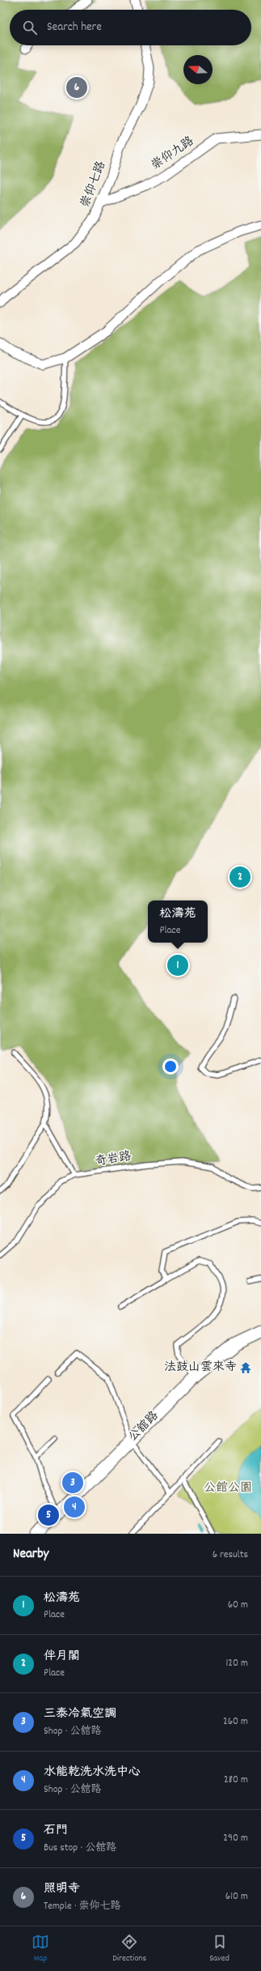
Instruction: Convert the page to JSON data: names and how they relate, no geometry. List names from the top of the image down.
{
  "streets": {
    "street": ["崇仰九路", "崇仰七路", "公舘路"],
    "lane": ["奇岩路"]
  },
  "crossings": [
    ["崇仰九路", "崇仰七路"]
  ],
  "parks": ["公館公園"],
  "places": {
    "temple": ["法鼓山雲來寺"]
  },
  "north": "left",
  "page": {
    "search": "Search here",
    "pins": [
      "6",
      "2",
      "1",
      "3",
      "4",
      "5"
    ],
    "popup": ["松濤苑", "Place"],
    "heading": ["Nearby", "6 results"],
    "list": [
      {
        "mark": "1",
        "name": "松濤苑",
        "note": "Place",
        "value": "60 m"
      },
      {
        "mark": "2",
        "name": "伴月閣",
        "note": "Place",
        "value": "120 m"
      },
      {
        "mark": "3",
        "name": "三泰冷氣空調",
        "note": "Shop · 公舘路",
        "value": "260 m"
      },
      {
        "mark": "4",
        "name": "水能乾洗水洗中心",
        "note": "Shop · 公舘路",
        "value": "280 m"
      },
      {
        "mark": "5",
        "name": "石門",
        "note": "Bus stop · 公舘路",
        "value": "290 m"
      },
      {
        "mark": "6",
        "name": "照明寺",
        "note": "Temple · 崇仰七路",
        "value": "610 m"
      }
    ],
    "nav": ["Map", "Directions", "Saved"]
  }
}
